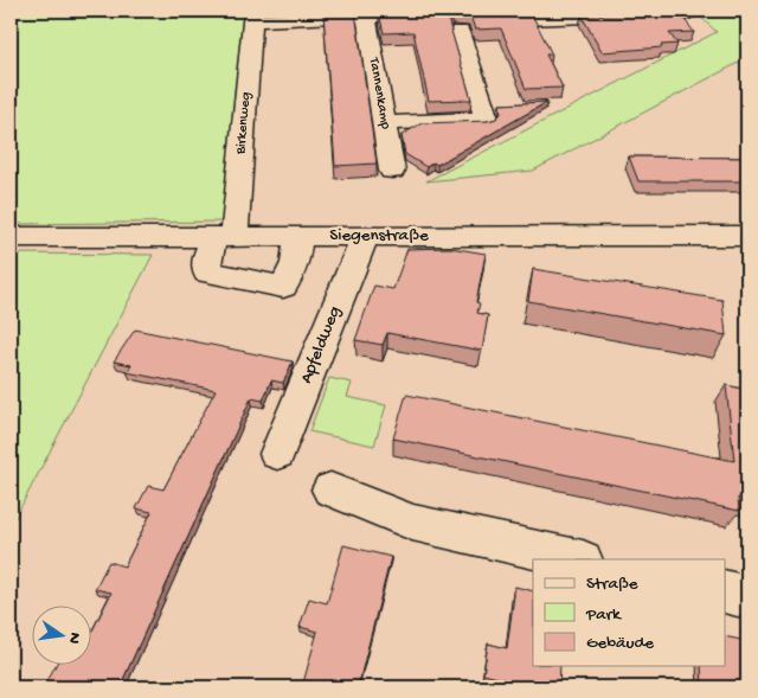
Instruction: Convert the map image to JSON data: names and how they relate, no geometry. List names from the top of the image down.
{
  "streets": {
    "street": ["Tannenkamp", "Siegenstraße", "Apfeldweg"]
  },
  "crossings": [
    ["Siegenstraße", "Apfeldweg"]
  ],
  "legend": ["Straße", "Park", "Gebäude"],
  "north": "right"
}
